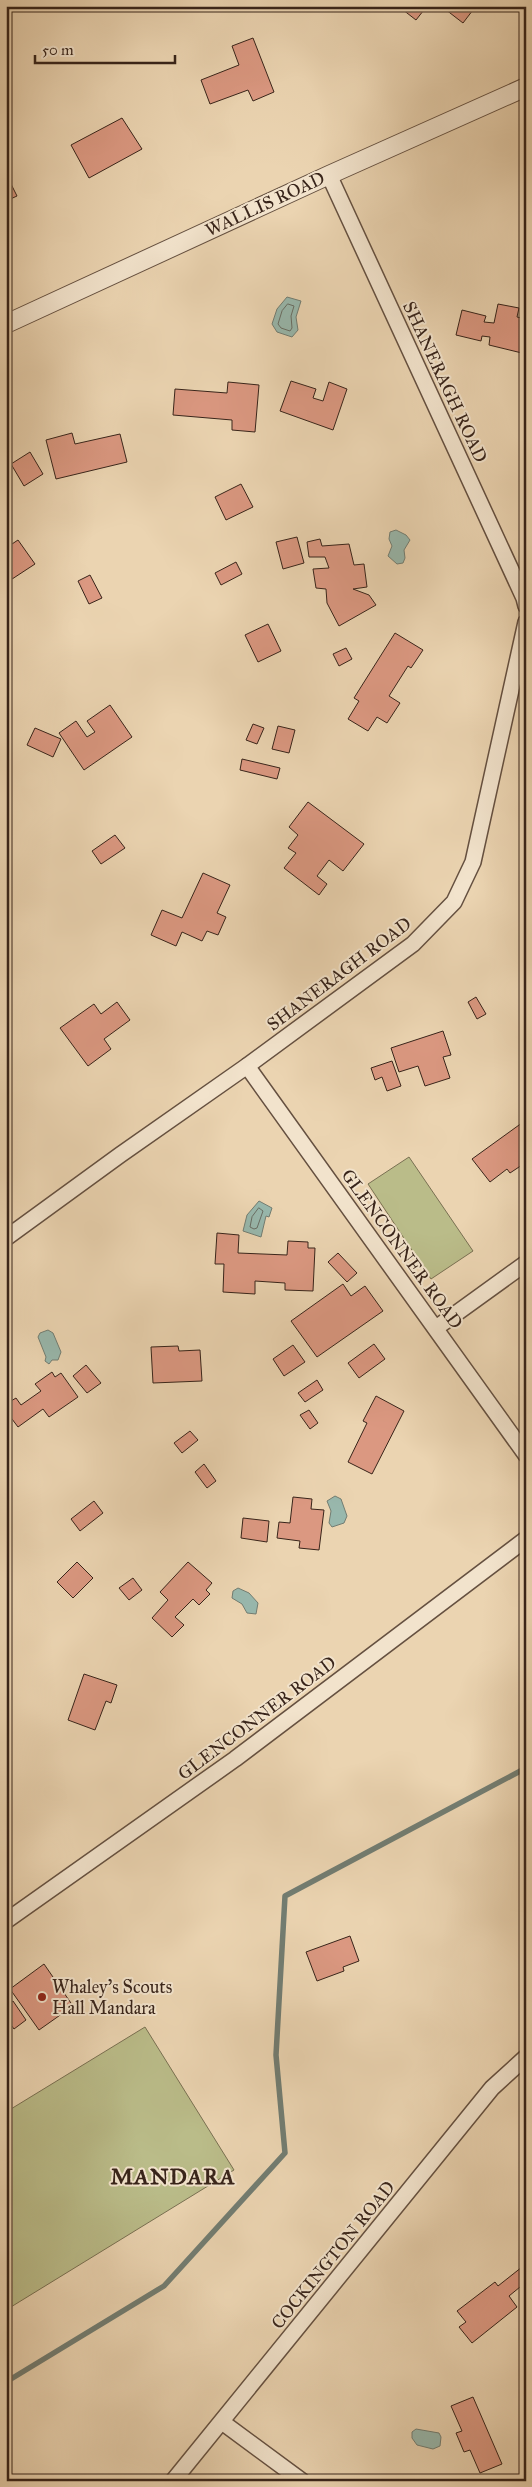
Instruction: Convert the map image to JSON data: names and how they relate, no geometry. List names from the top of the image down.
{
  "streets": {
    "street": [
      "WALLIS ROAD",
      "SHANERAGH ROAD",
      "GLENCONNER ROAD",
      "COCKINGTON ROAD"
    ]
  },
  "crossings": [
    ["WALLIS ROAD", "SHANERAGH ROAD"],
    ["SHANERAGH ROAD", "GLENCONNER ROAD"]
  ],
  "districts": ["MANDARA"],
  "places": ["Whaley's Scouts Hall Mandara"],
  "scale_bar": "50 m"
}
